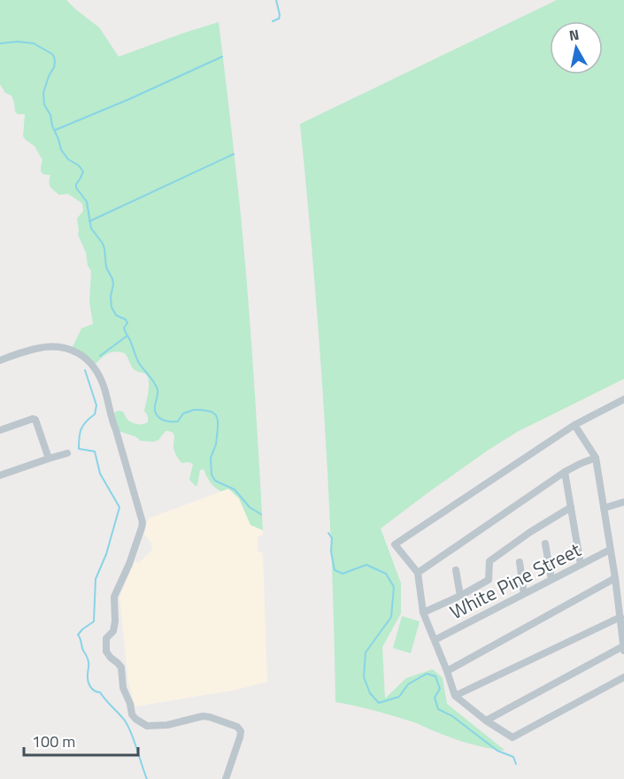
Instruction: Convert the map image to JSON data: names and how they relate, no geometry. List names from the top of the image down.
{
  "streets": {
    "street": ["White Pine Street"]
  },
  "scale_bar": "100 m",
  "north": "top"
}
